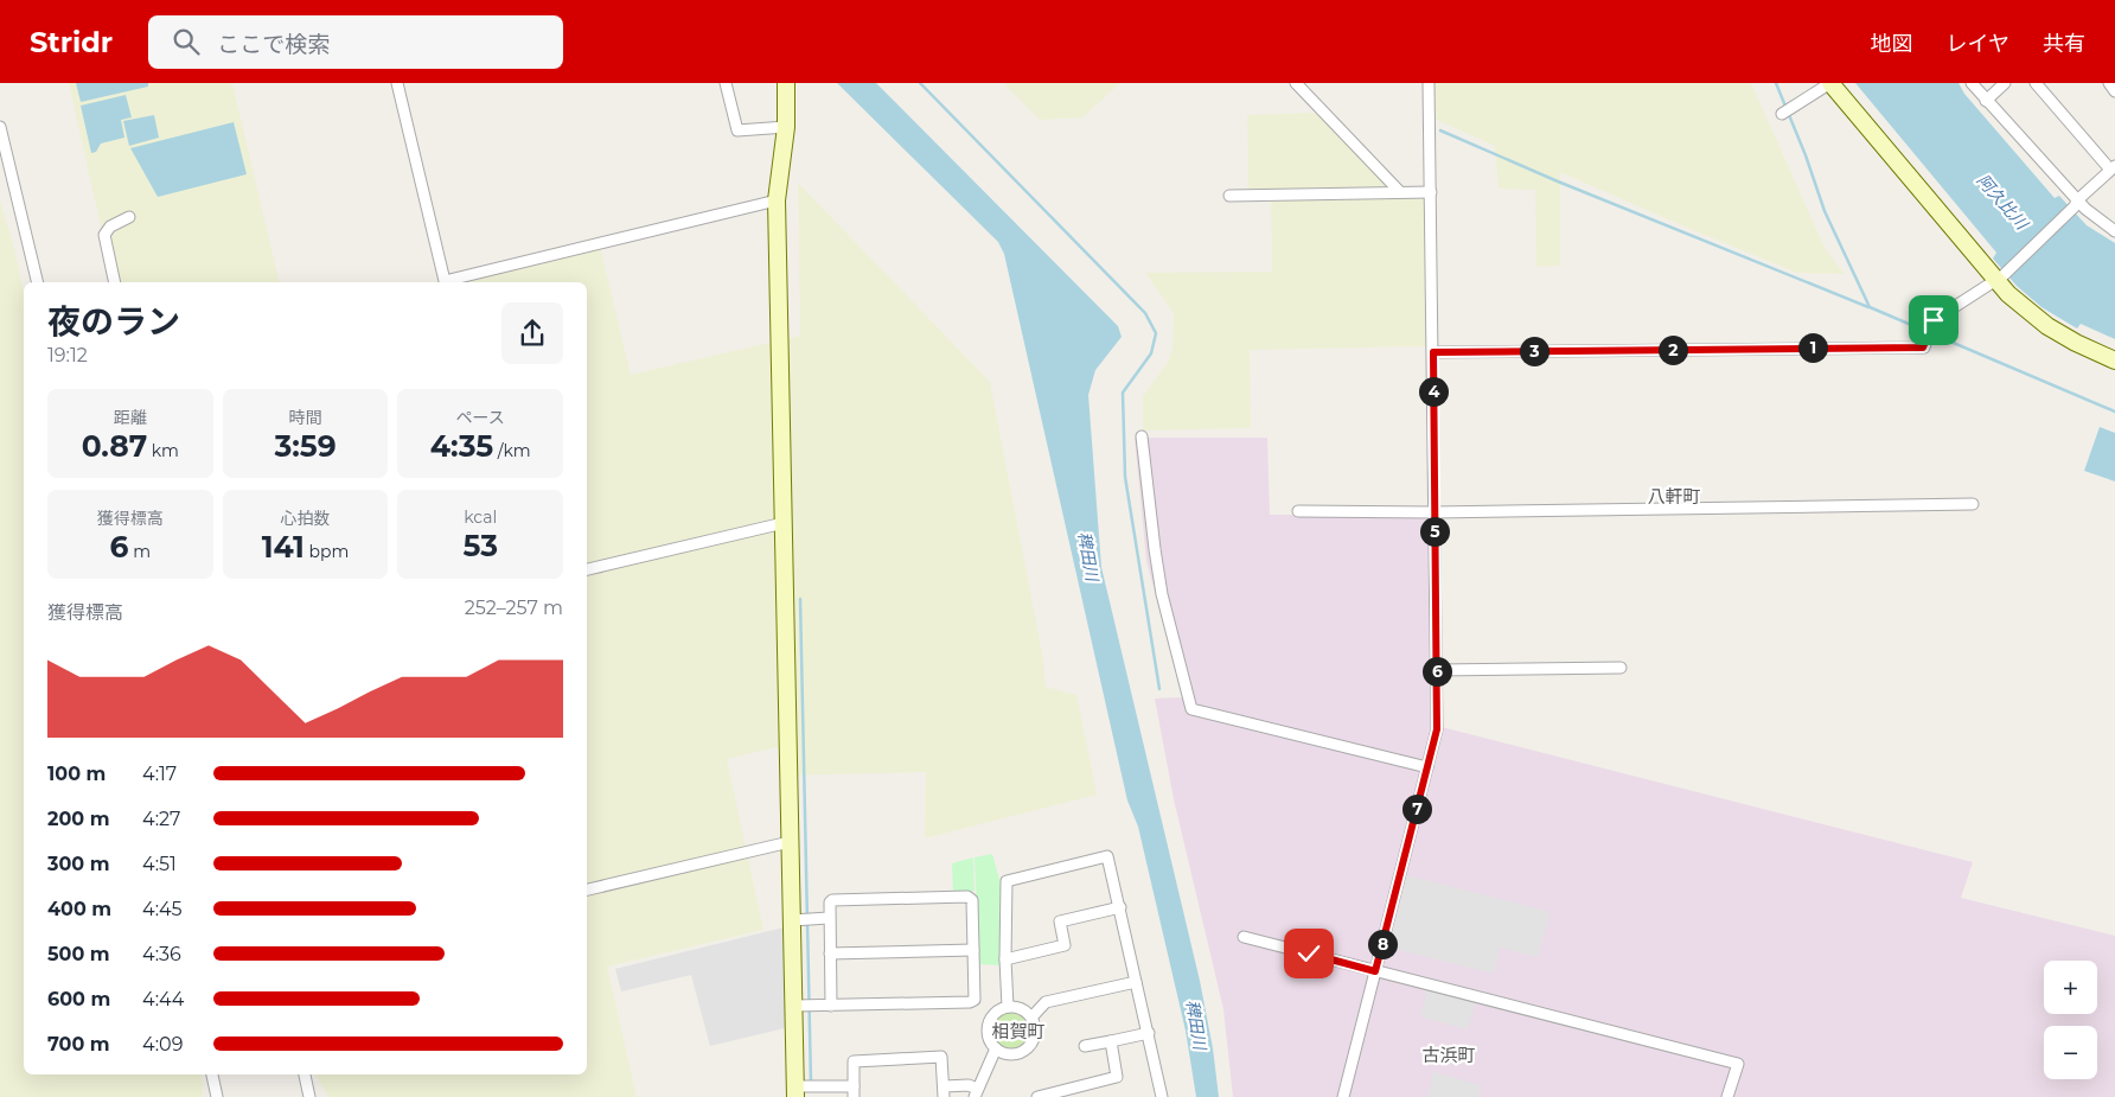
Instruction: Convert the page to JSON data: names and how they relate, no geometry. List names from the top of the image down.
{
  "districts": ["八軒町", "相賀町", "古浜町"],
  "water": ["阿久比川", "稗田川"],
  "page": {
    "header": "Stridr",
    "search": "ここで検索",
    "nav": ["地図", "レイヤ", "共有"],
    "heading": ["夜のラン", "19:12"],
    "pins": [
      "1",
      "2",
      "3",
      "4",
      "5",
      "6",
      "7",
      "8"
    ],
    "stats": [
      ["距離", "0.87 km"],
      ["時間", "3:59"],
      ["ペース", "4:35 /km"],
      ["獲得標高", "6 m"],
      ["心拍数", "141 bpm"],
      ["kcal", "53"]
    ],
    "chart": ["獲得標高", "252–257 m"],
    "list": [
      {
        "name": "100 m",
        "note": "4:17"
      },
      {
        "name": "200 m",
        "note": "4:27"
      },
      {
        "name": "300 m",
        "note": "4:51"
      },
      {
        "name": "400 m",
        "note": "4:45"
      },
      {
        "name": "500 m",
        "note": "4:36"
      },
      {
        "name": "600 m",
        "note": "4:44"
      },
      {
        "name": "700 m",
        "note": "4:09"
      }
    ],
    "map_buttons": ["+", "−"]
  }
}
